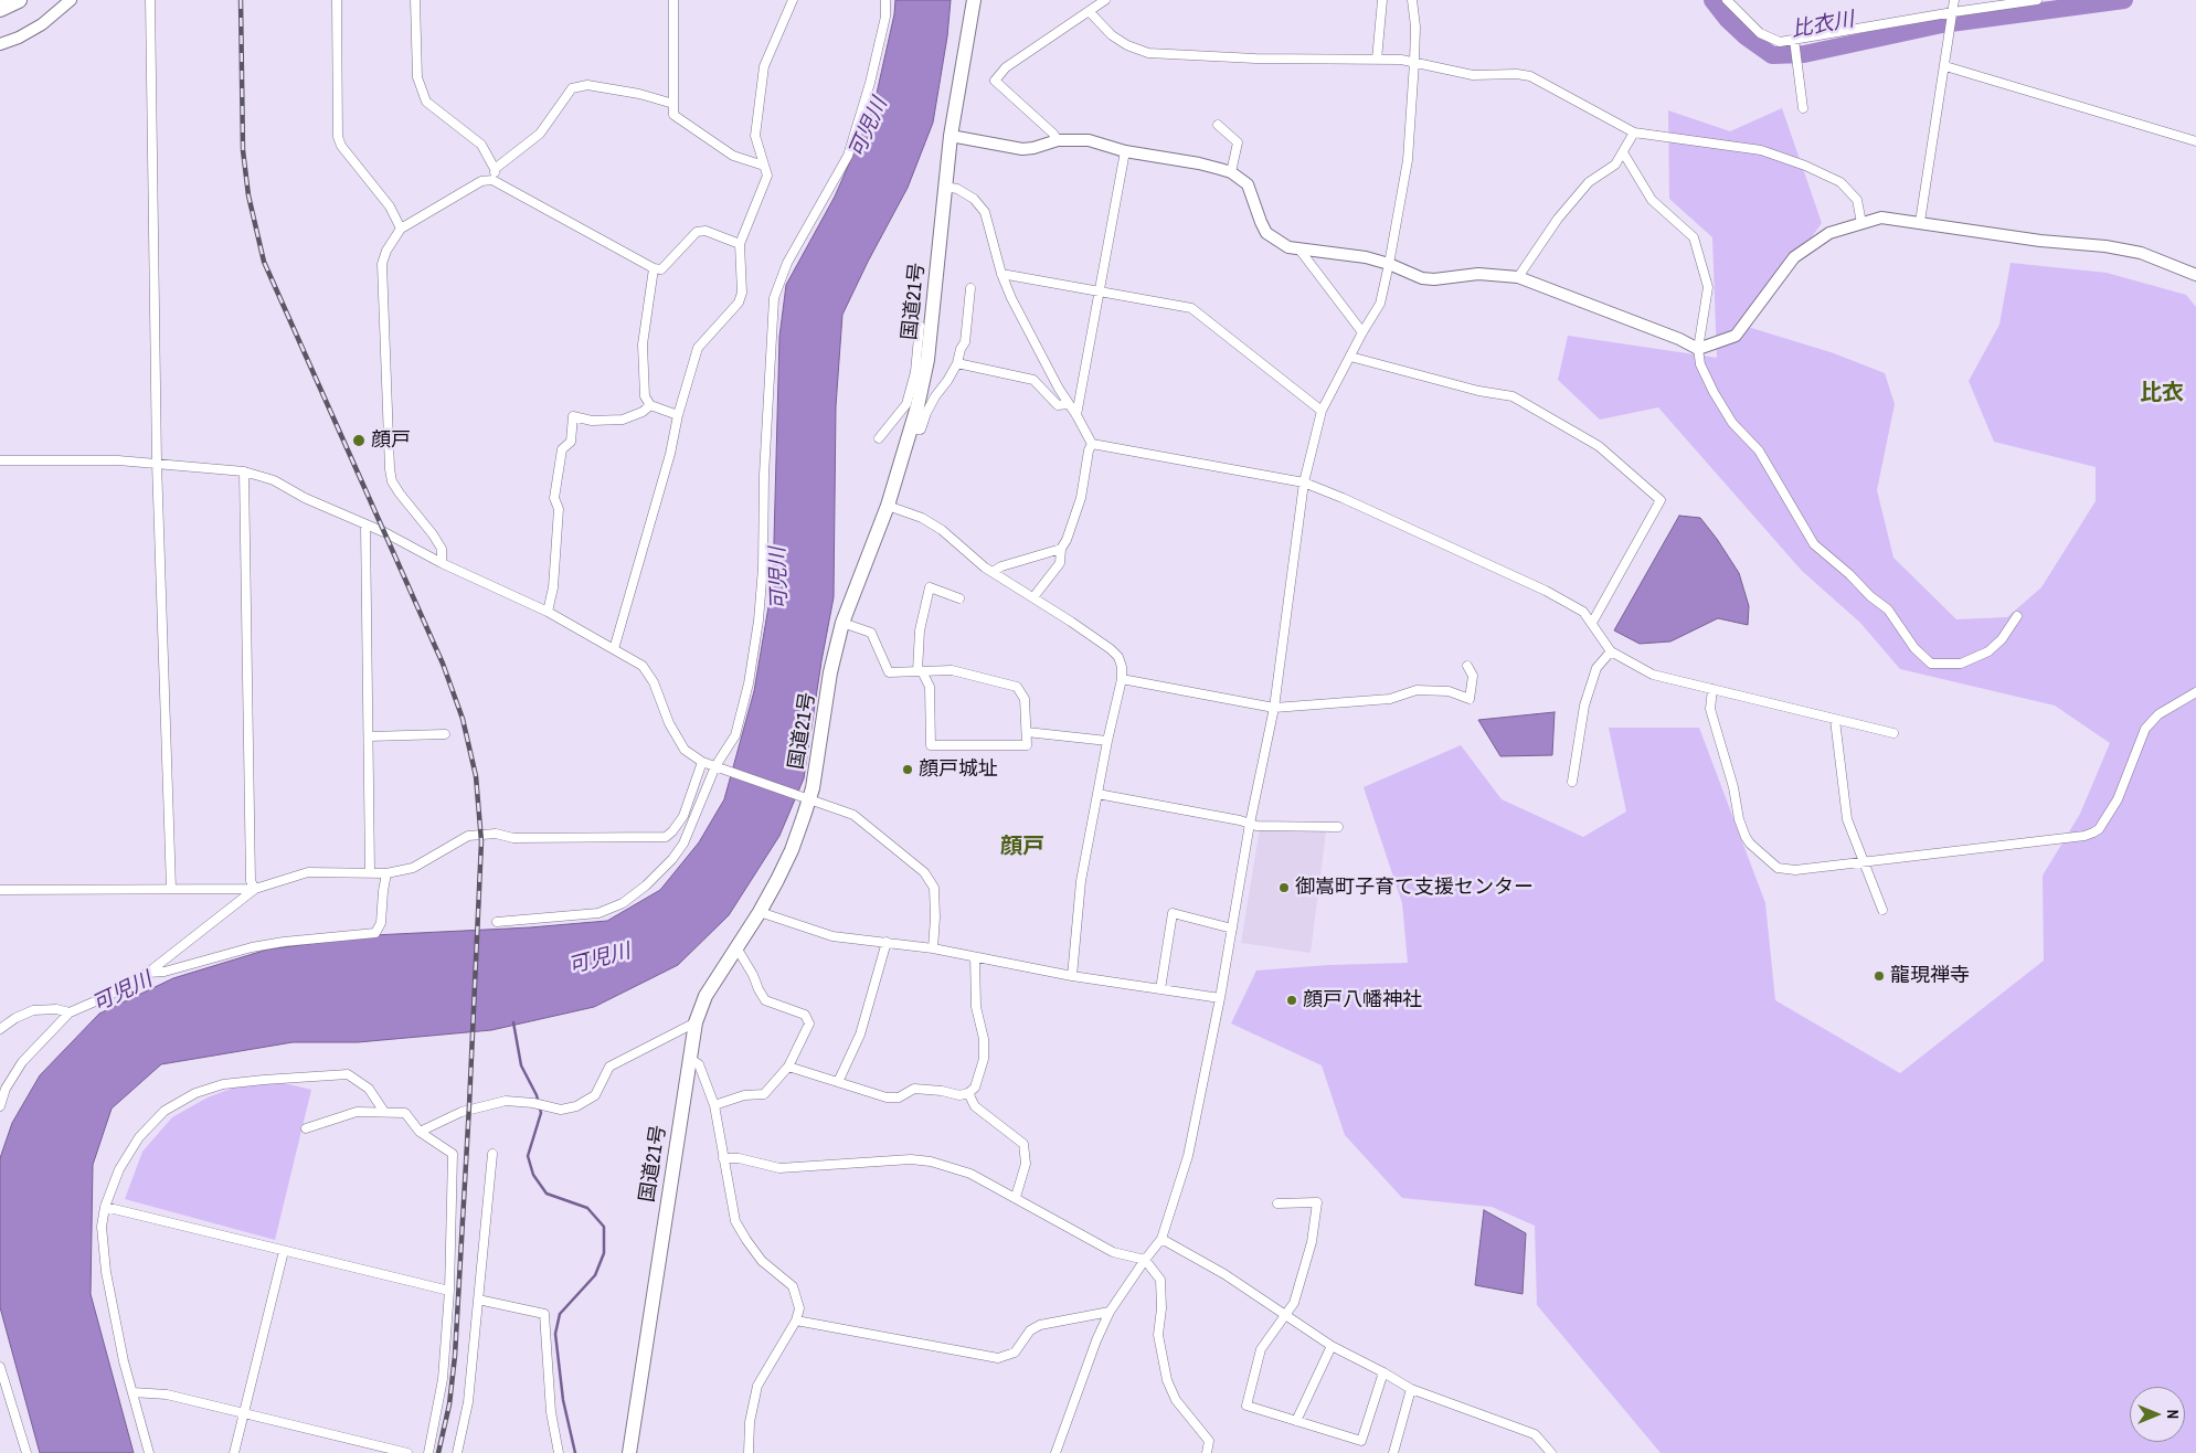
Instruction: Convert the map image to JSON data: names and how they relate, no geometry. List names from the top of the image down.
{
  "streets": {
    "highway": ["国道21号"]
  },
  "districts": ["比衣", "顔戸"],
  "water": ["比衣川", "可児川"],
  "places": [
    "顔戸",
    "顔戸城址",
    "御嵩町子育て支援センター",
    "龍現禅寺",
    "顔戸八幡神社"
  ],
  "north": "right"
}
